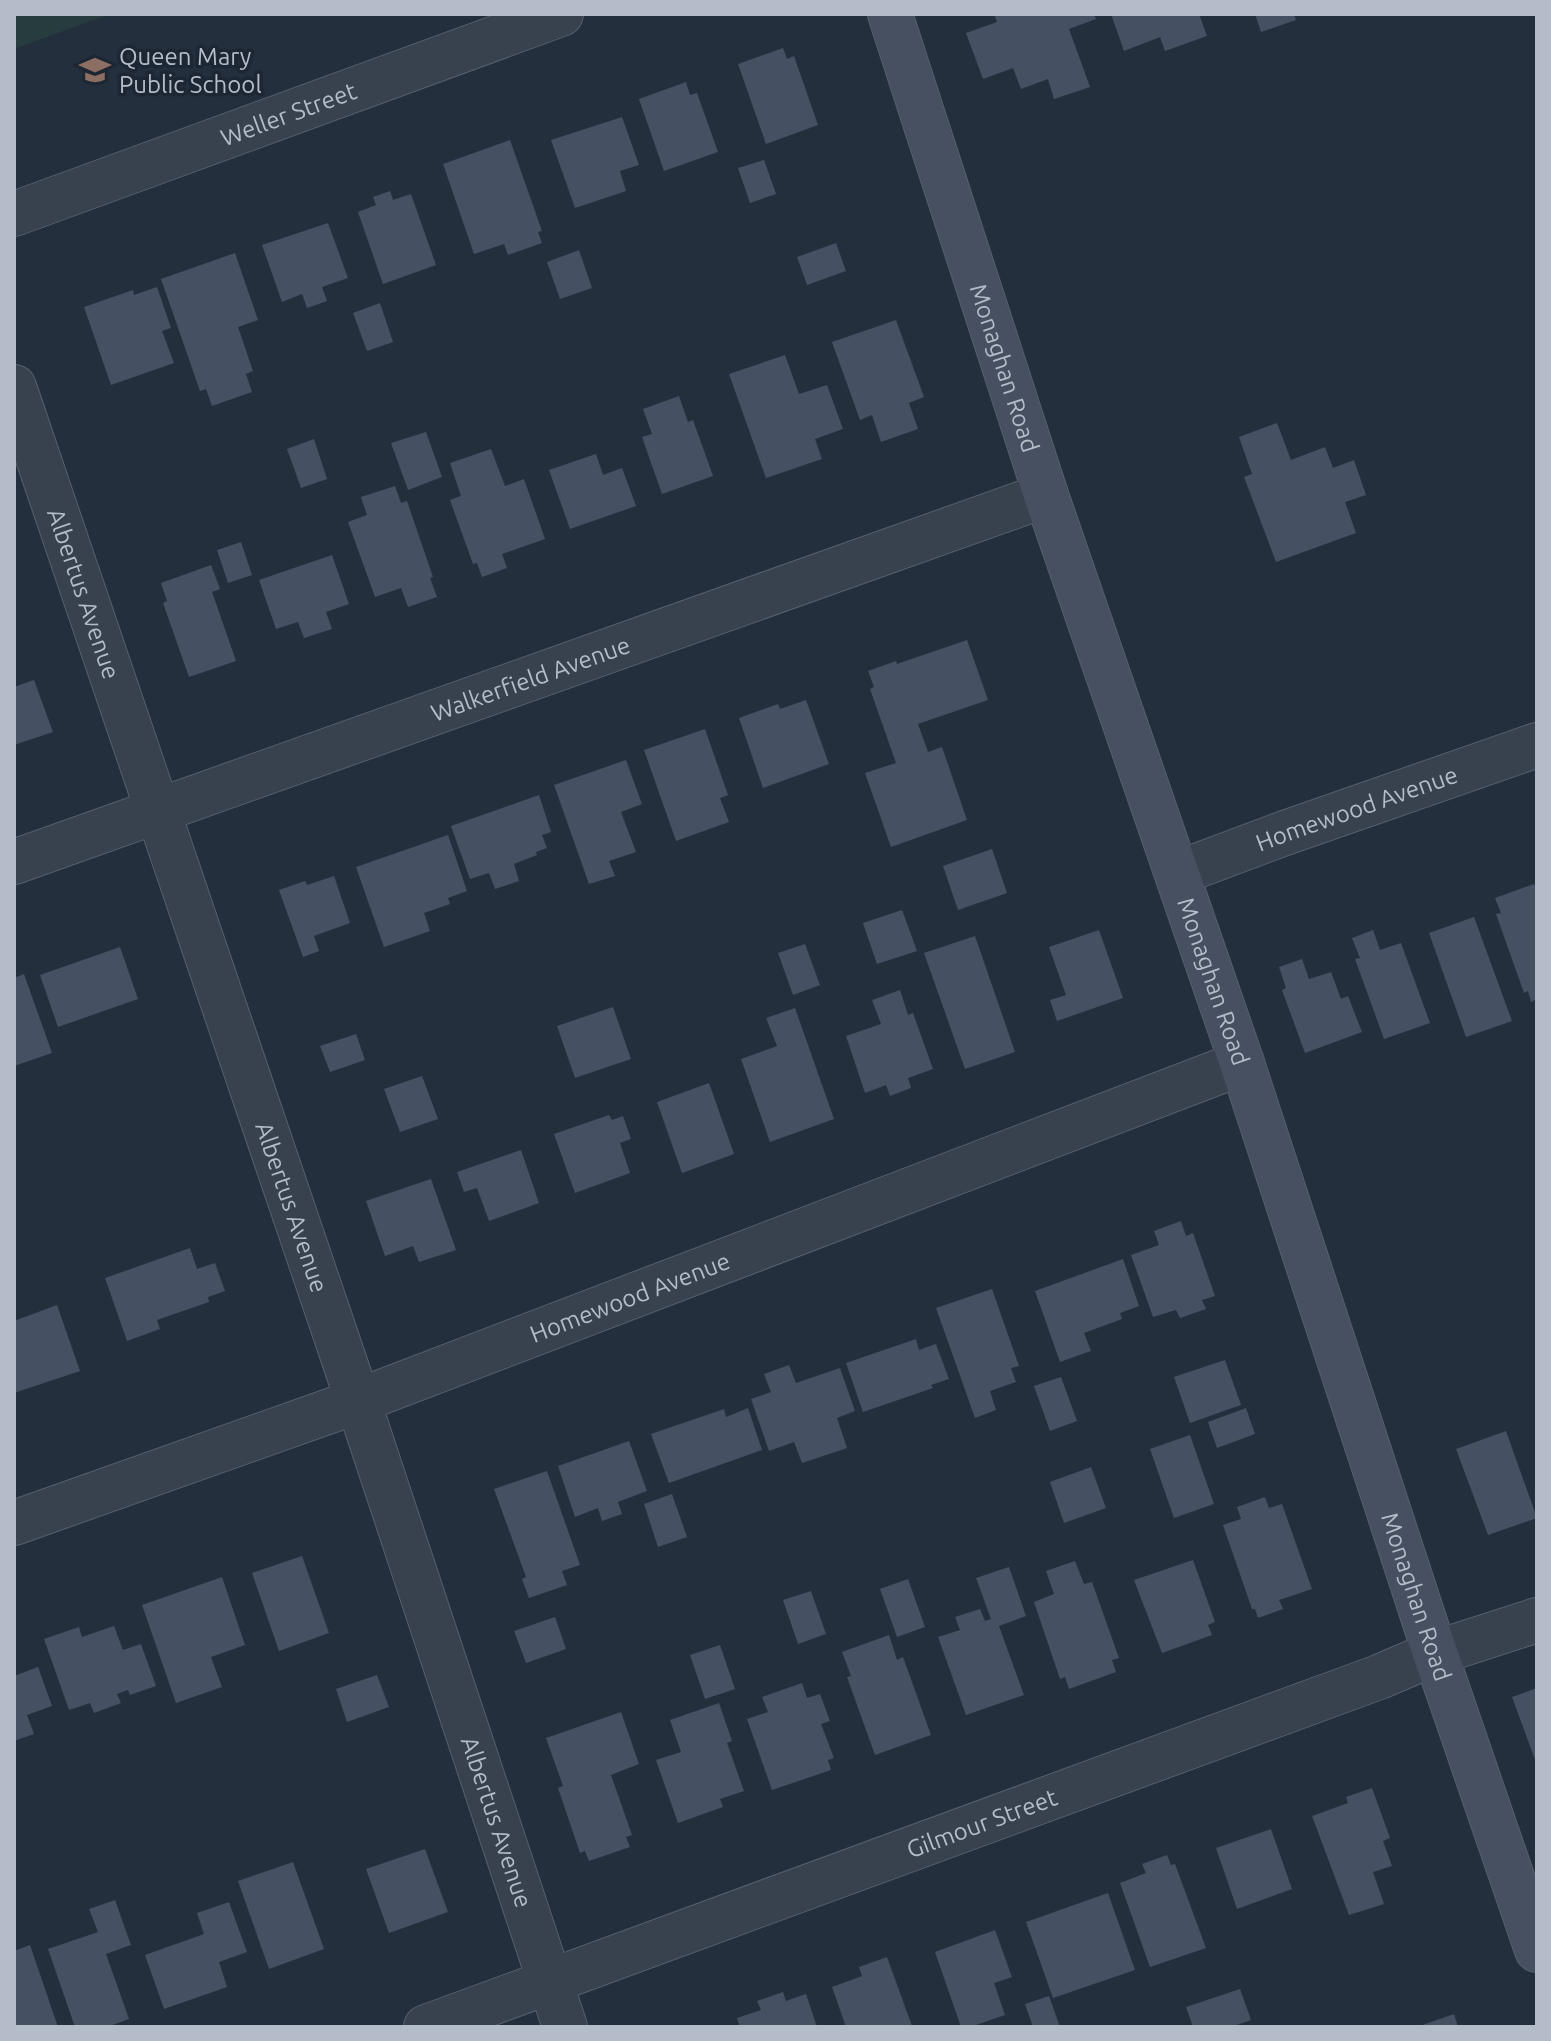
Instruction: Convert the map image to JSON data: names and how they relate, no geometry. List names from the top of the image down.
{
  "streets": {
    "main road": ["Monaghan Road"],
    "street": [
      "Weller Street",
      "Albertus Avenue",
      "Walkerfield Avenue",
      "Homewood Avenue",
      "Gilmour Street"
    ]
  },
  "crossings": [
    ["Monaghan Road", "Walkerfield Avenue"],
    ["Monaghan Road", "Homewood Avenue"],
    ["Monaghan Road", "Gilmour Street"],
    ["Albertus Avenue", "Walkerfield Avenue"],
    ["Albertus Avenue", "Homewood Avenue"],
    ["Albertus Avenue", "Gilmour Street"]
  ],
  "places": {
    "school or university": ["Queen Mary Public School"]
  }
}
